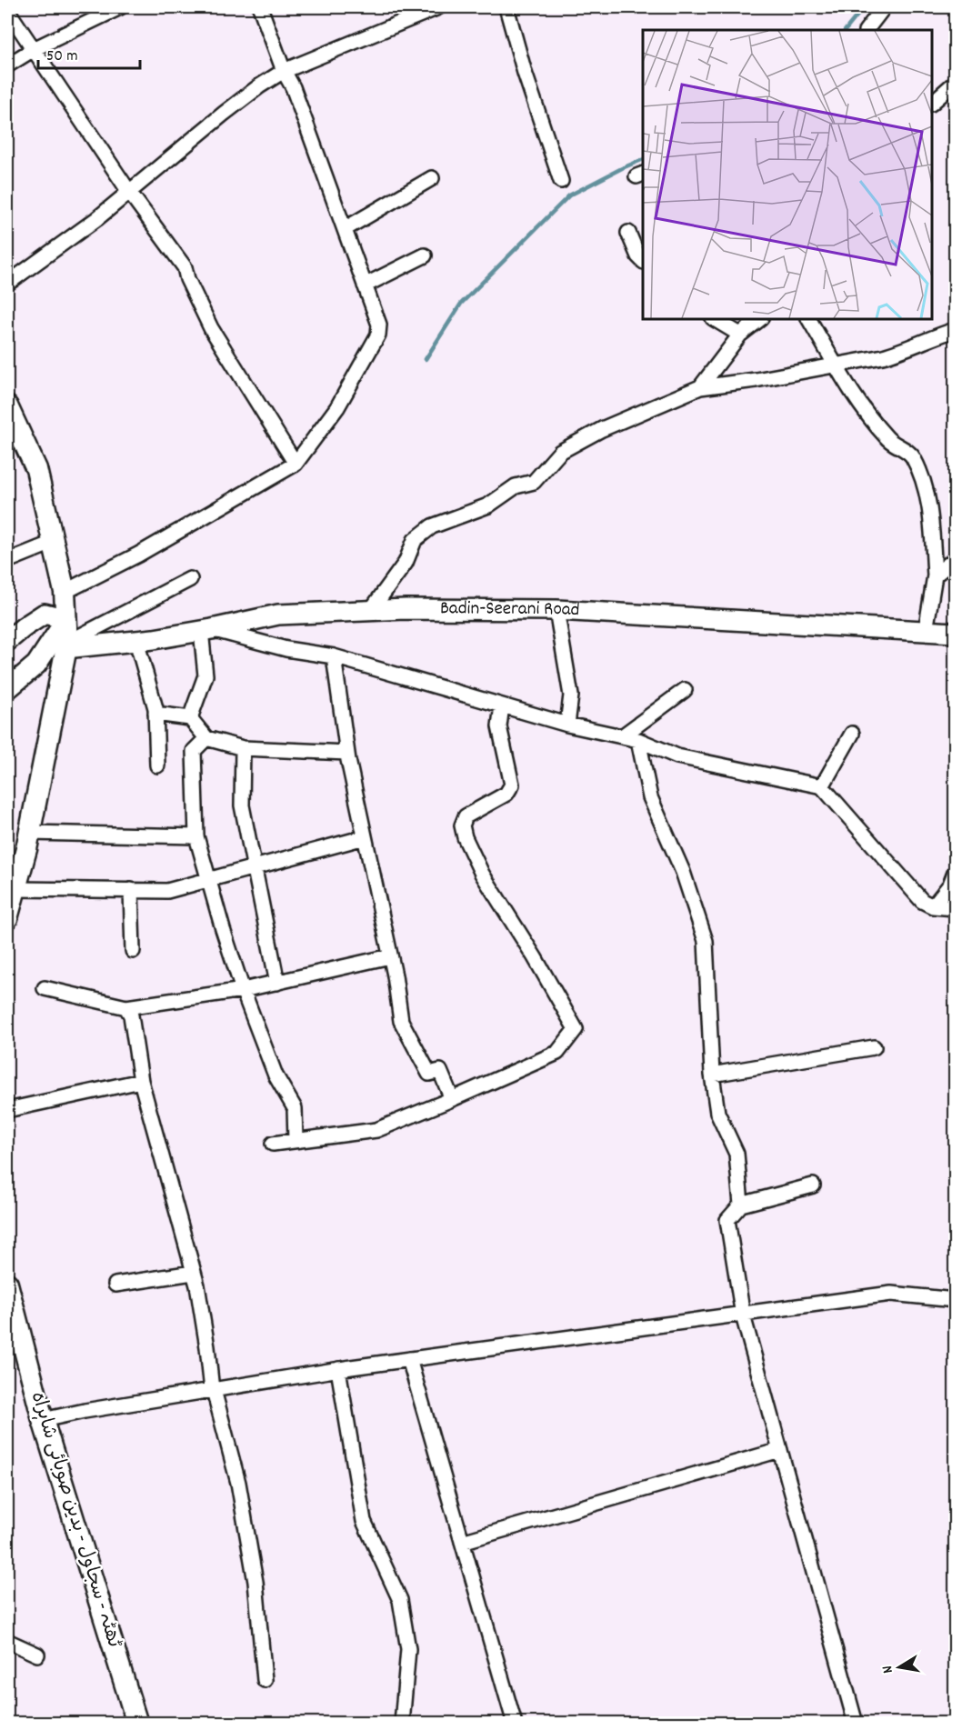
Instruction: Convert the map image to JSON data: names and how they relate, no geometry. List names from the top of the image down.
{
  "streets": {
    "main road": ["ٹھٹہ - سجاول - بدین صوبائی شاہراہ"],
    "street": ["Badin-Seerani Road"]
  },
  "scale_bar": "50 m",
  "north": "left"
}
